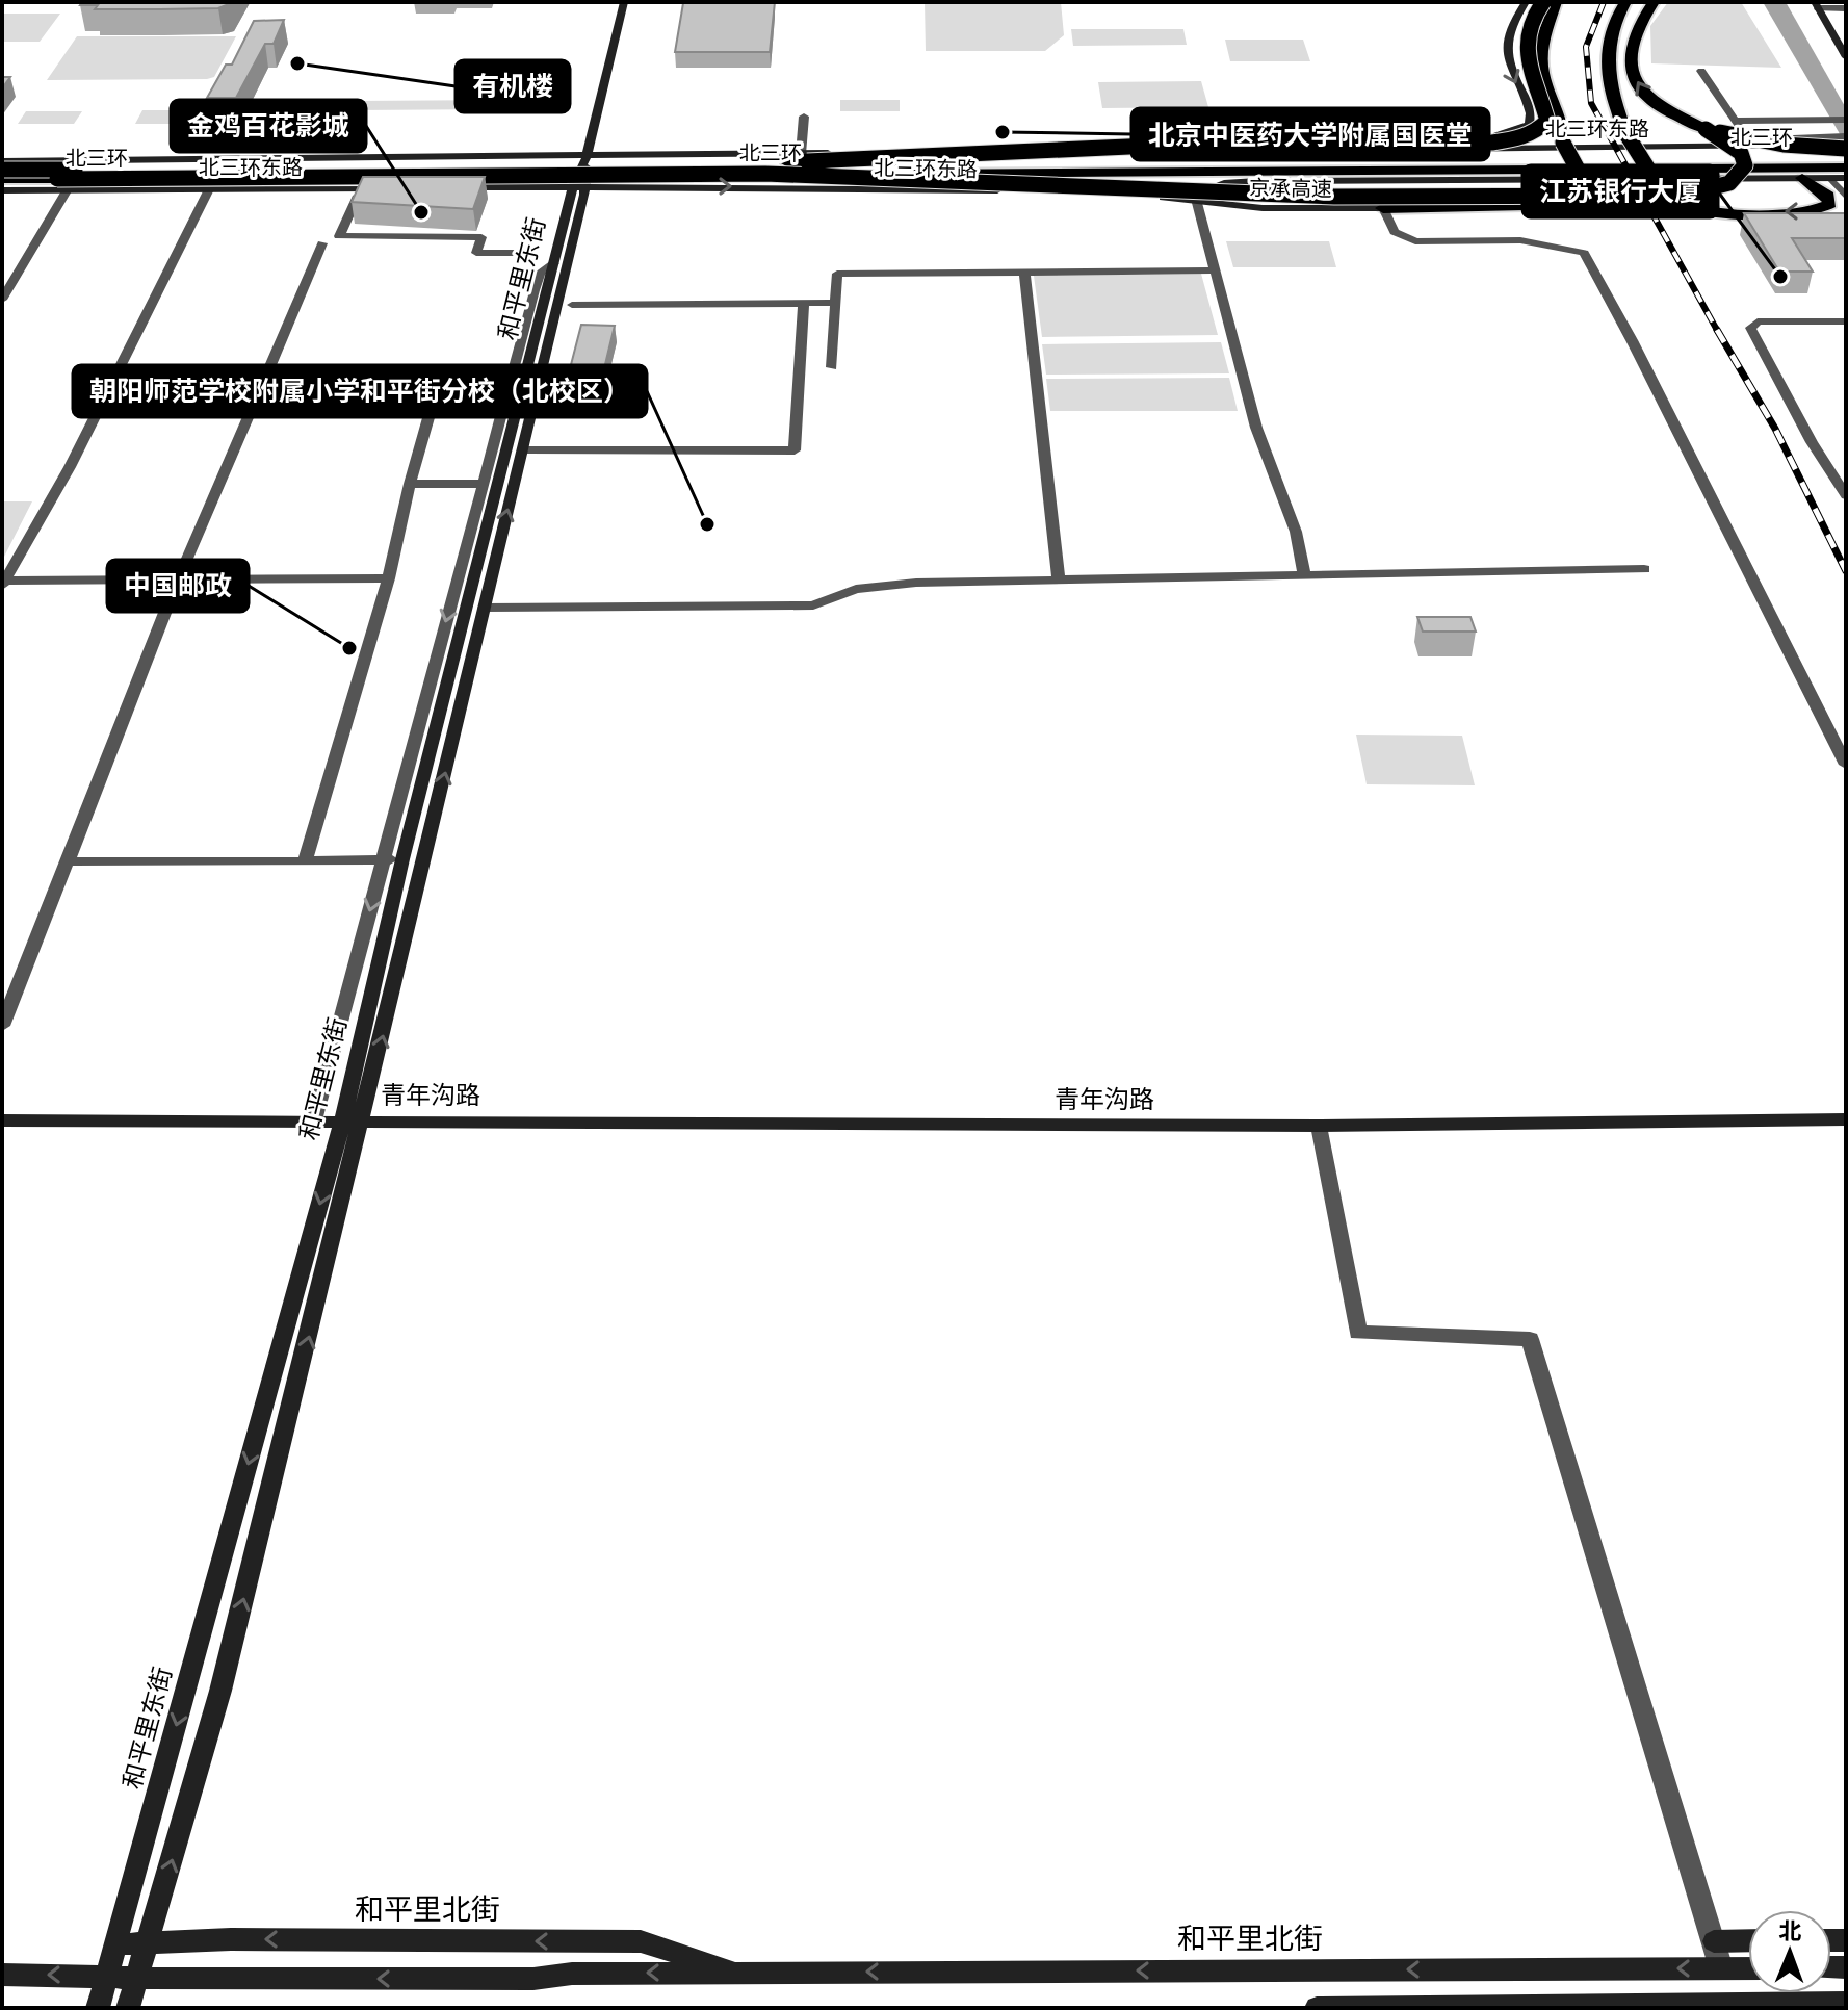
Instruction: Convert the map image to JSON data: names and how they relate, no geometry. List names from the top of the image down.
{
  "streets": {
    "highway": ["北三环东路", "北三环"],
    "street": [
      "京承高速",
      "和平里东街",
      "青年沟路",
      "和平里北街"
    ]
  },
  "crossings": [
    ["北三环东路", "北三环"],
    ["北三环东路", "京承高速"],
    ["北三环东路", "和平里东街"],
    ["和平里东街", "青年沟路"],
    ["和平里东街", "和平里北街"]
  ],
  "one_way": ["和平里北街"],
  "places": [
    "有机楼",
    "北京中医药大学附属国医堂",
    "金鸡百花影城",
    "江苏银行大厦",
    "朝阳师范学校附属小学和平街分校（北校区）",
    "中国邮政"
  ],
  "north": "top"
}
